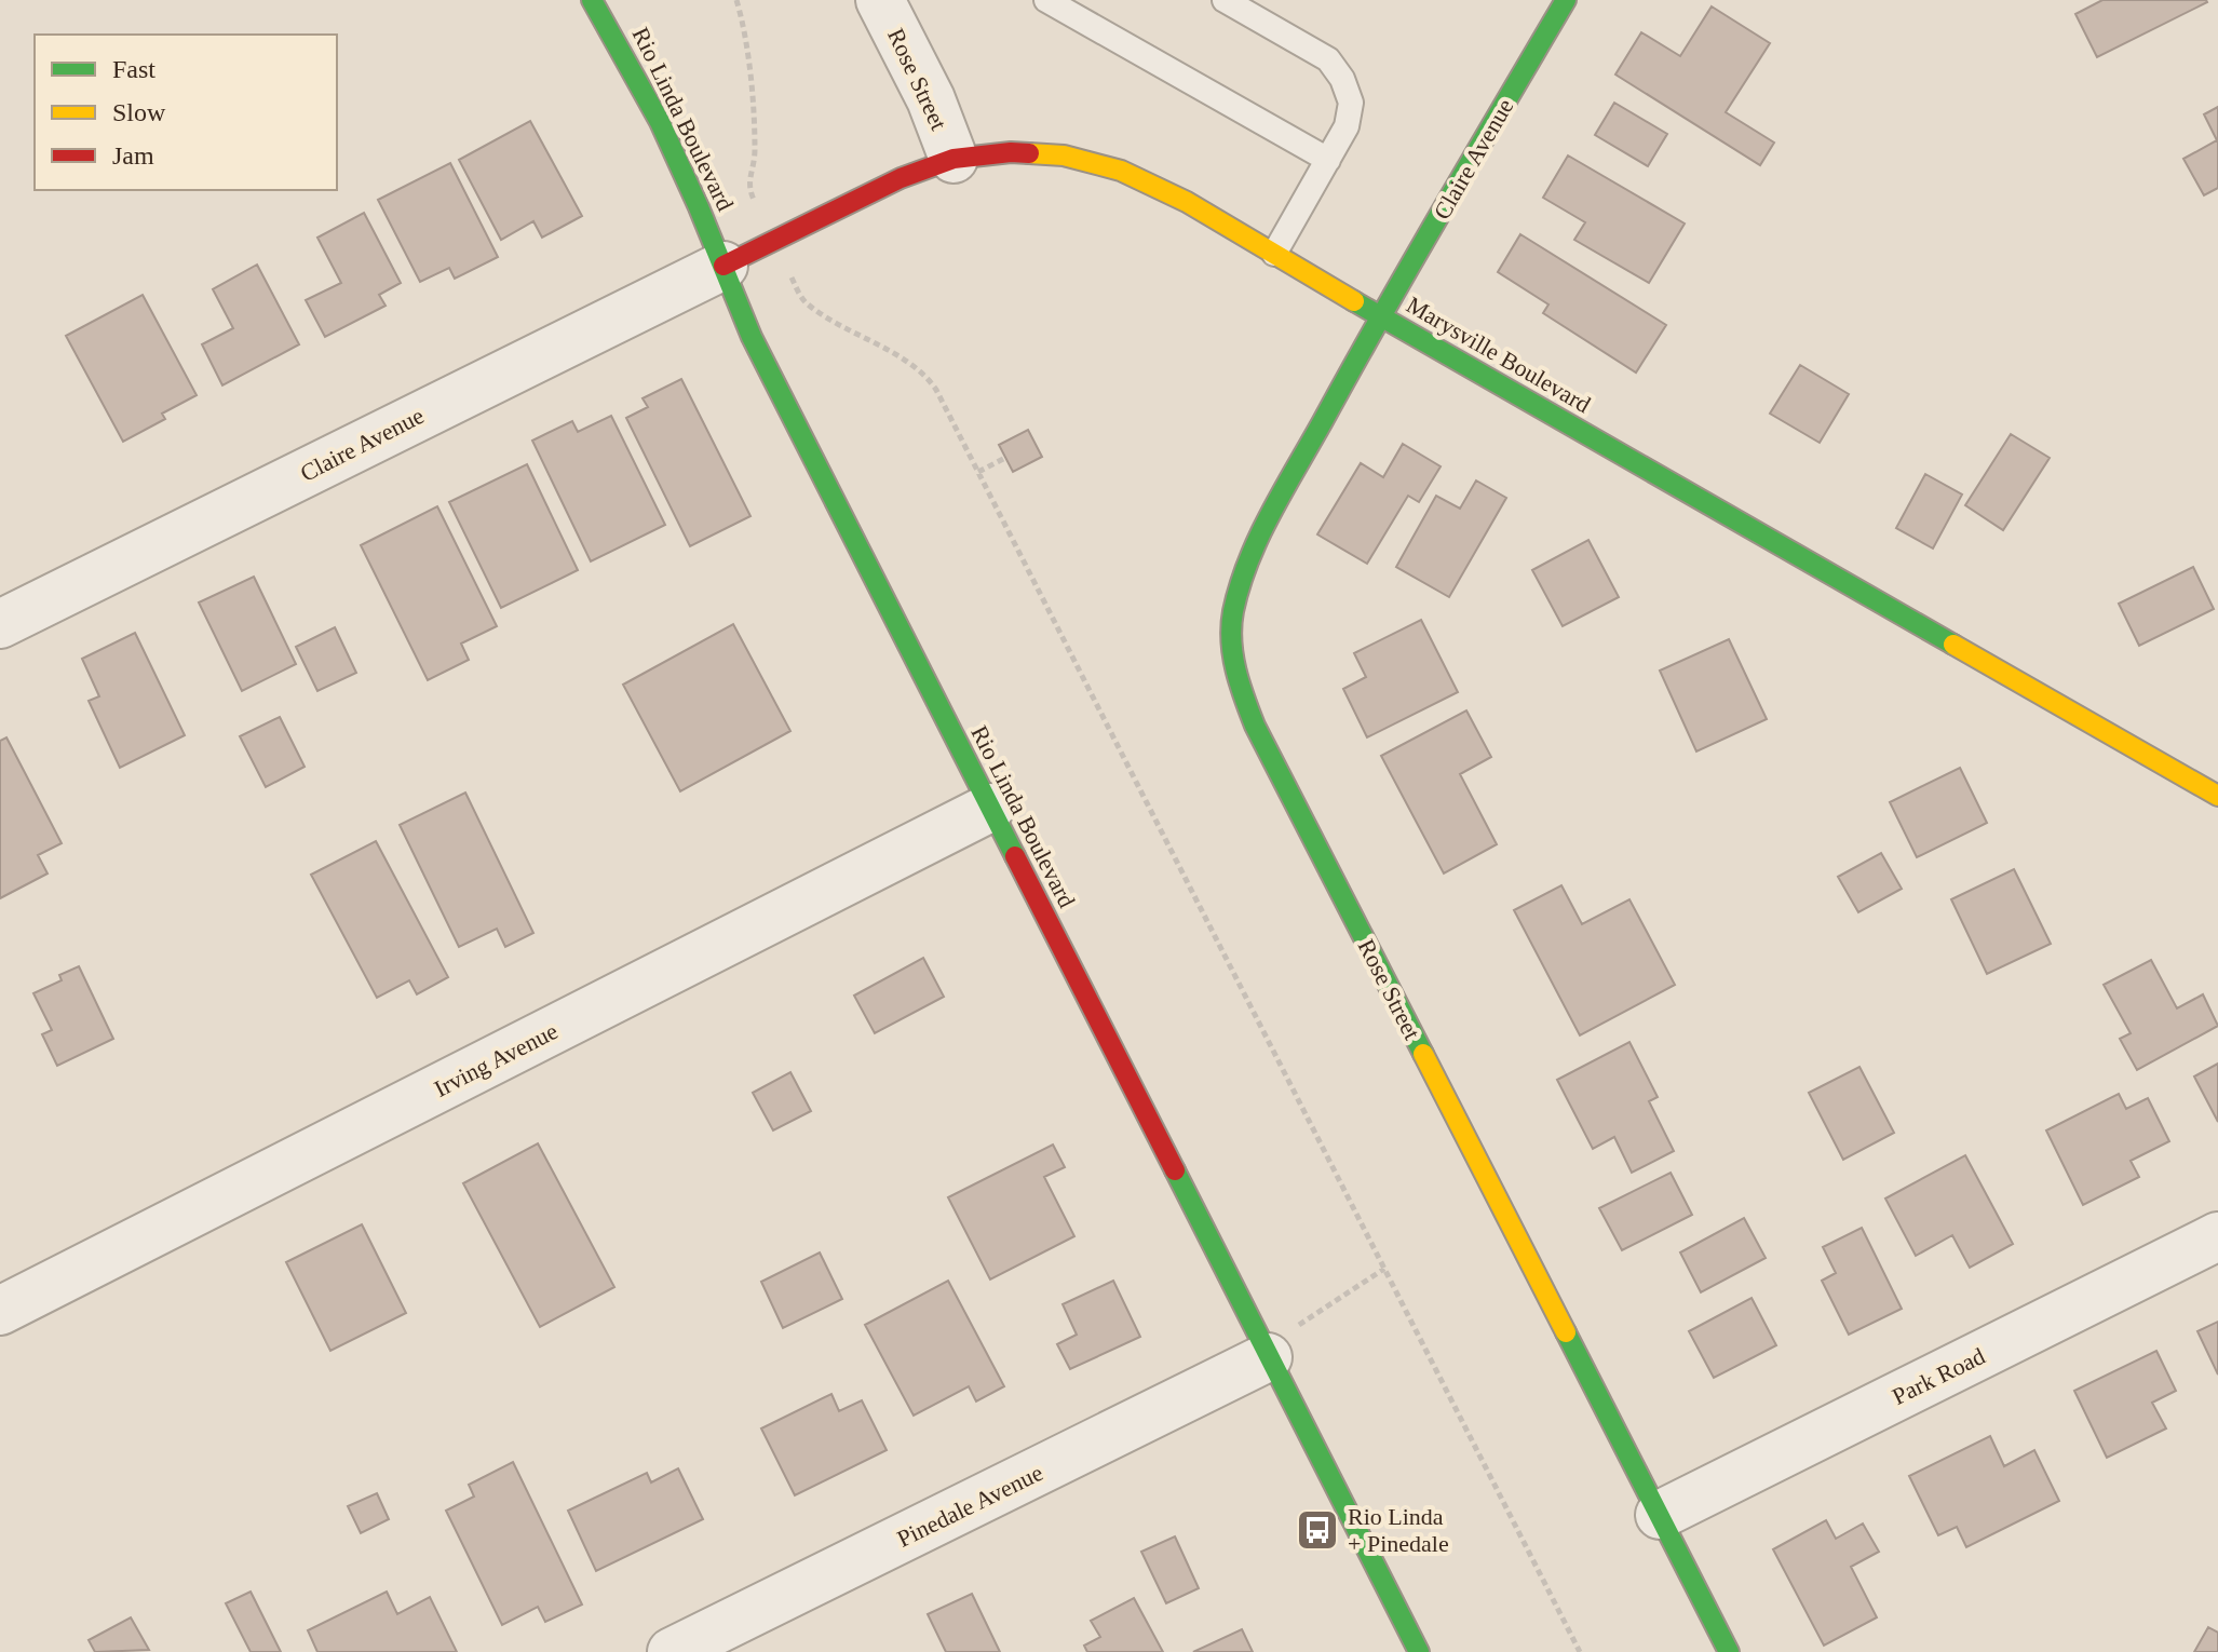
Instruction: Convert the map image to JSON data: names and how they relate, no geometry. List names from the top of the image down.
{
  "streets": {
    "main road": [
      "Rose Street",
      "Rio Linda Boulevard",
      "Claire Avenue",
      "Marysville Boulevard"
    ],
    "street": ["Irving Avenue", "Park Road", "Pinedale Avenue"]
  },
  "crossings": [
    ["Rose Street", "Claire Avenue"],
    ["Rose Street", "Marysville Boulevard"],
    ["Rose Street", "Park Road"],
    ["Rio Linda Boulevard", "Claire Avenue"],
    ["Rio Linda Boulevard", "Marysville Boulevard"],
    ["Rio Linda Boulevard", "Irving Avenue"],
    ["Rio Linda Boulevard", "Pinedale Avenue"],
    ["Claire Avenue", "Marysville Boulevard"]
  ],
  "places": {
    "bus stop": ["Rio Linda + Pinedale"]
  },
  "legend": ["Fast", "Slow", "Jam"]
}
